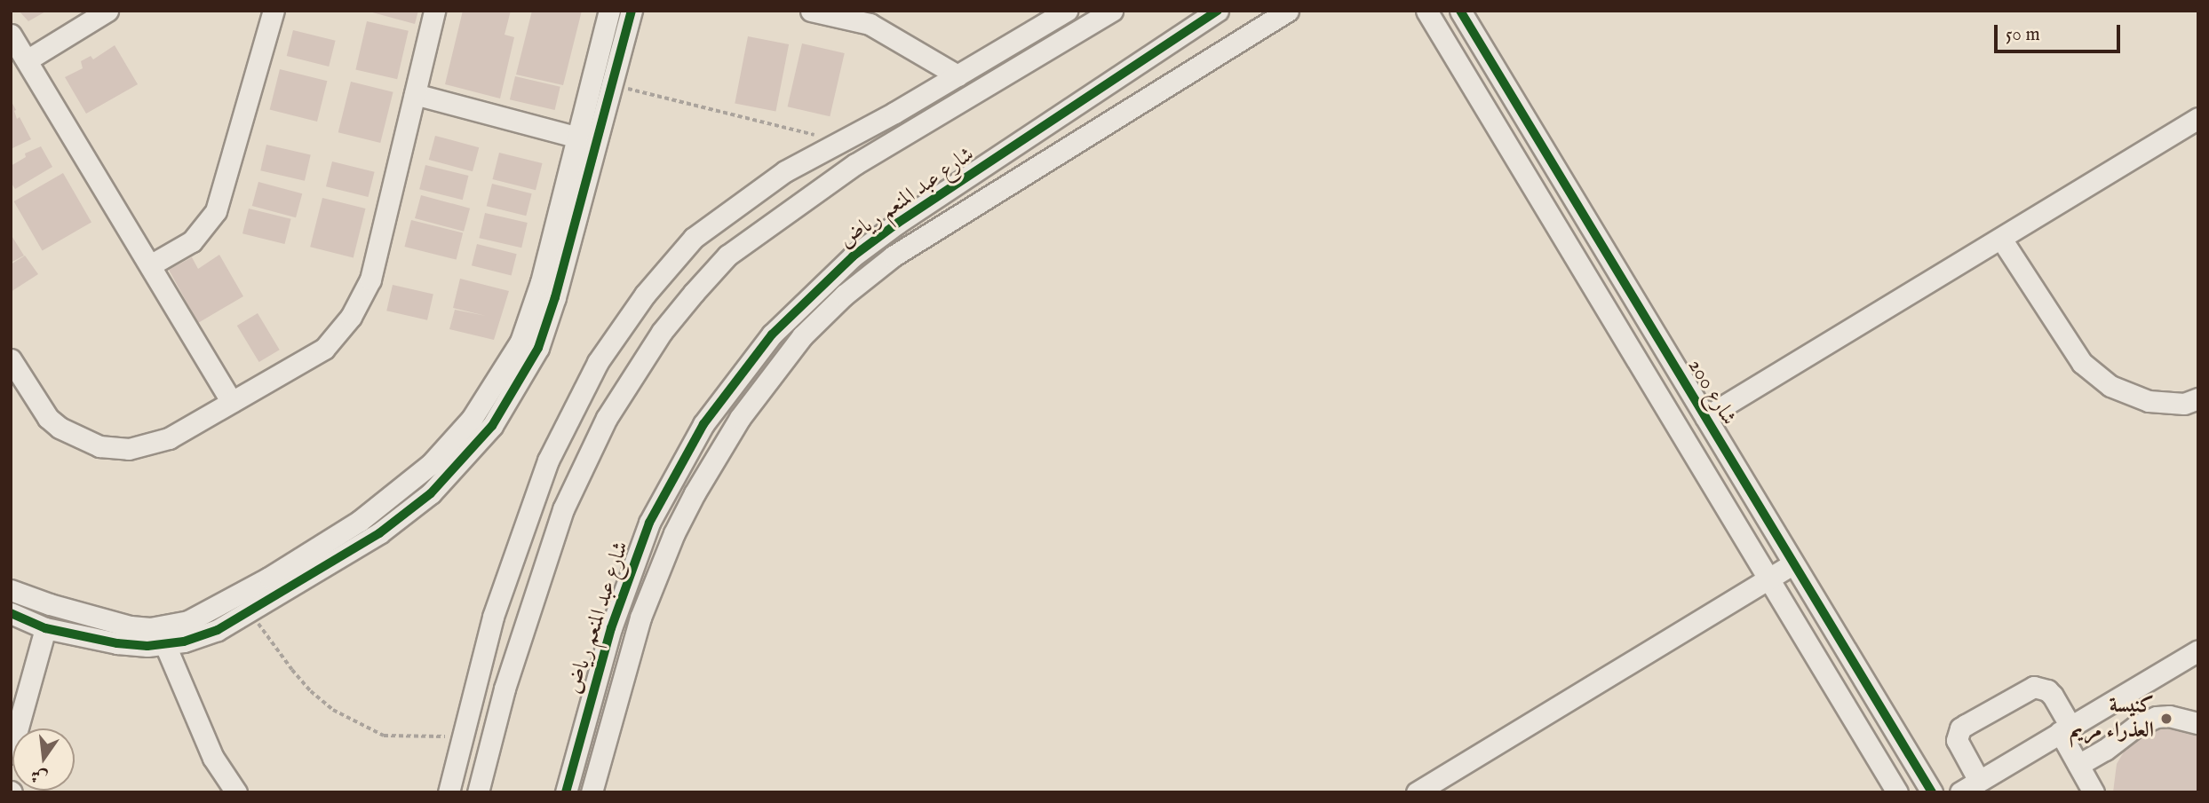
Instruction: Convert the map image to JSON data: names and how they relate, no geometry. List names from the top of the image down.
{
  "streets": {
    "street": ["شارع عبد المنعم رياض", "شارع 200"]
  },
  "places": ["كنيسة العذراء مريم"],
  "scale_bar": "50 m",
  "north": "bottom"
}
